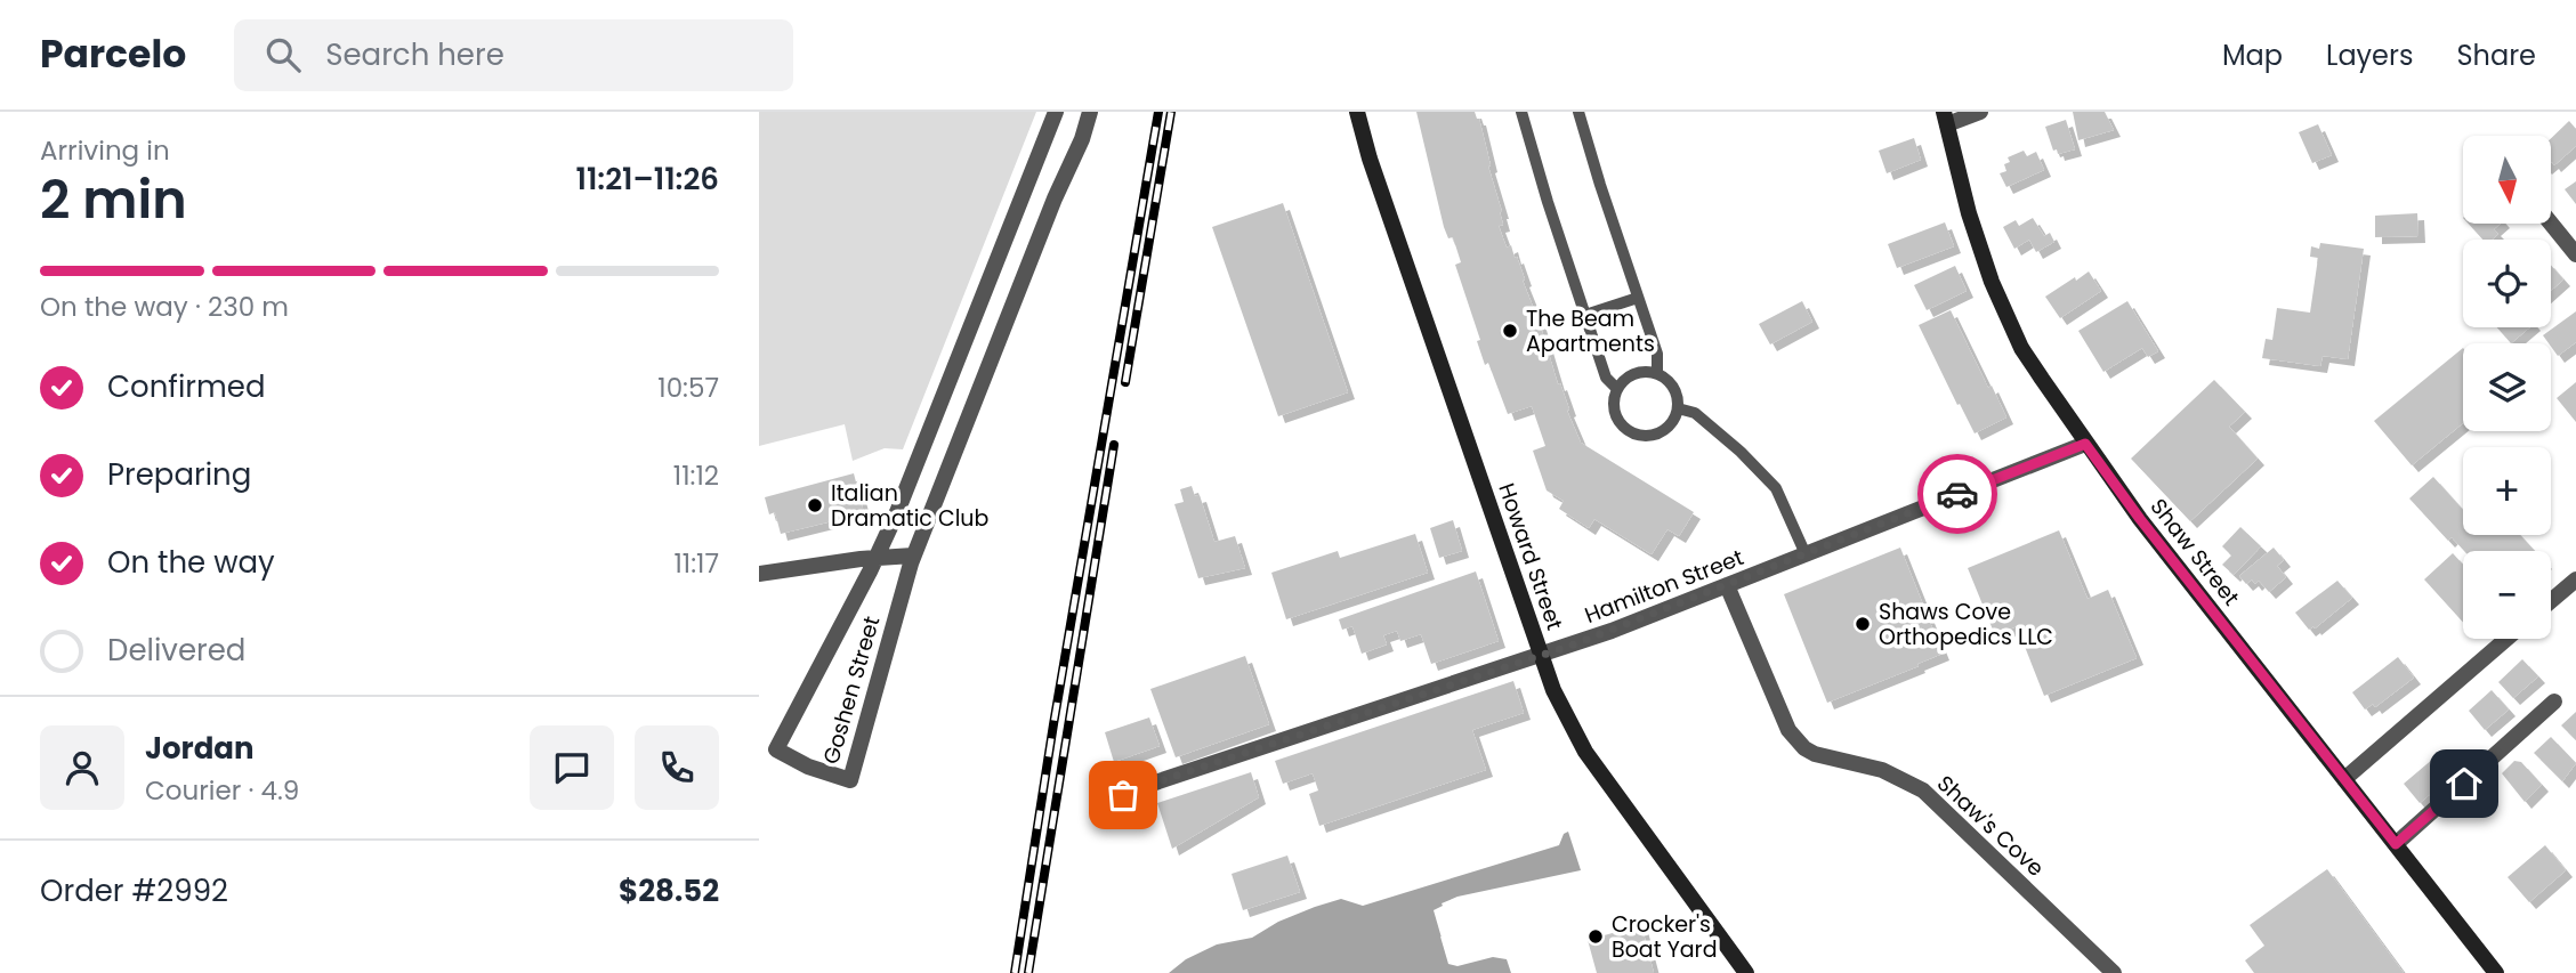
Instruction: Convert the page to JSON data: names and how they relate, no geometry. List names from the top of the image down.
{
  "streets": {
    "street": [
      "Shaw Street",
      "Howard Street",
      "Hamilton Street",
      "Goshen Street",
      "Shaw's Cove"
    ]
  },
  "crossings": [
    ["Shaw Street", "Hamilton Street"],
    ["Howard Street", "Hamilton Street"],
    ["Hamilton Street", "Shaw's Cove"]
  ],
  "places": [
    "The Beam Apartments",
    "Italian Dramatic Club",
    "Shaws Cove Orthopedics LLC",
    "Crocker's Boat Yard"
  ],
  "north": "bottom",
  "page": {
    "header": "Parcelo",
    "search": "Search here",
    "nav": ["Map", "Layers", "Share"],
    "heading": ["2 min", "Arriving in", "11:21–11:26"],
    "panel": [
      "Jordan",
      "Courier · 4.9",
      "Order #2992",
      "$28.52"
    ],
    "map_buttons": ["+", "−"],
    "bar": "On the way · 230 m",
    "list": [
      ["Confirmed", "10:57"],
      ["Preparing", "11:12"],
      ["On the way", "11:17"],
      "Delivered"
    ]
  }
}
